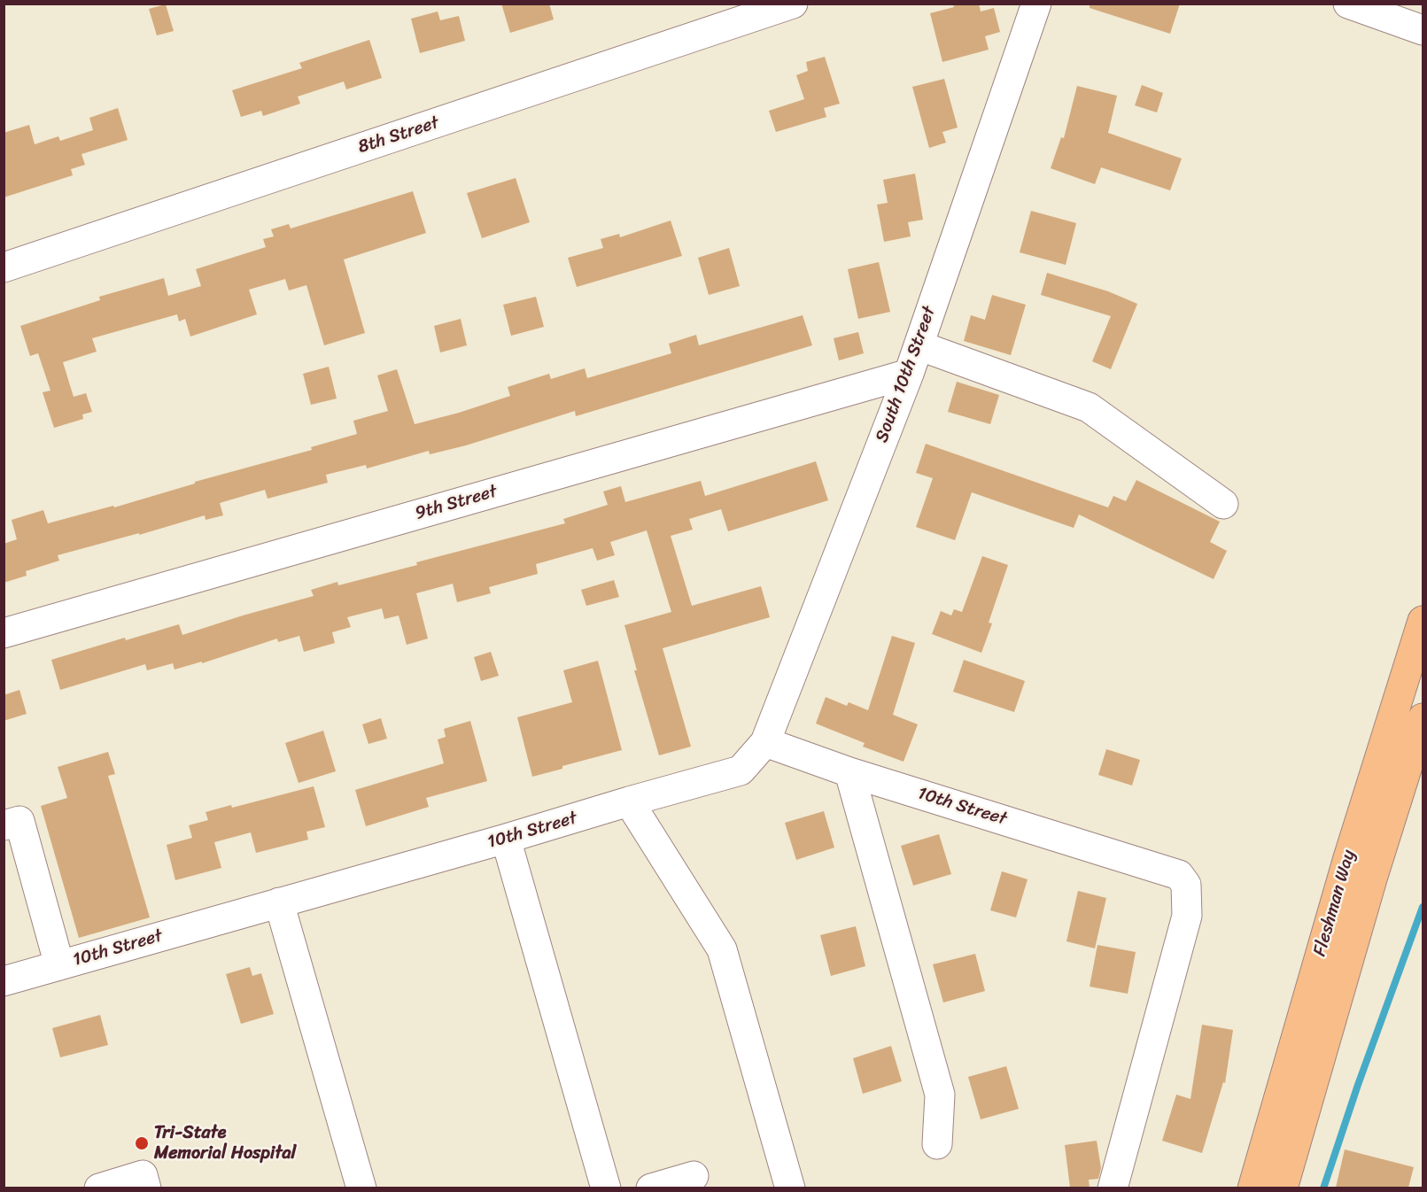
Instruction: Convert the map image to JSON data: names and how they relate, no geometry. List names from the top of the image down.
{
  "streets": {
    "main road": ["Fleshman Way"],
    "street": [
      "8th Street",
      "South 10th Street",
      "9th Street",
      "10th Street"
    ]
  },
  "crossings": [
    ["South 10th Street", "9th Street"],
    ["South 10th Street", "10th Street"]
  ],
  "places": ["Tri-State Memorial Hospital"]
}
